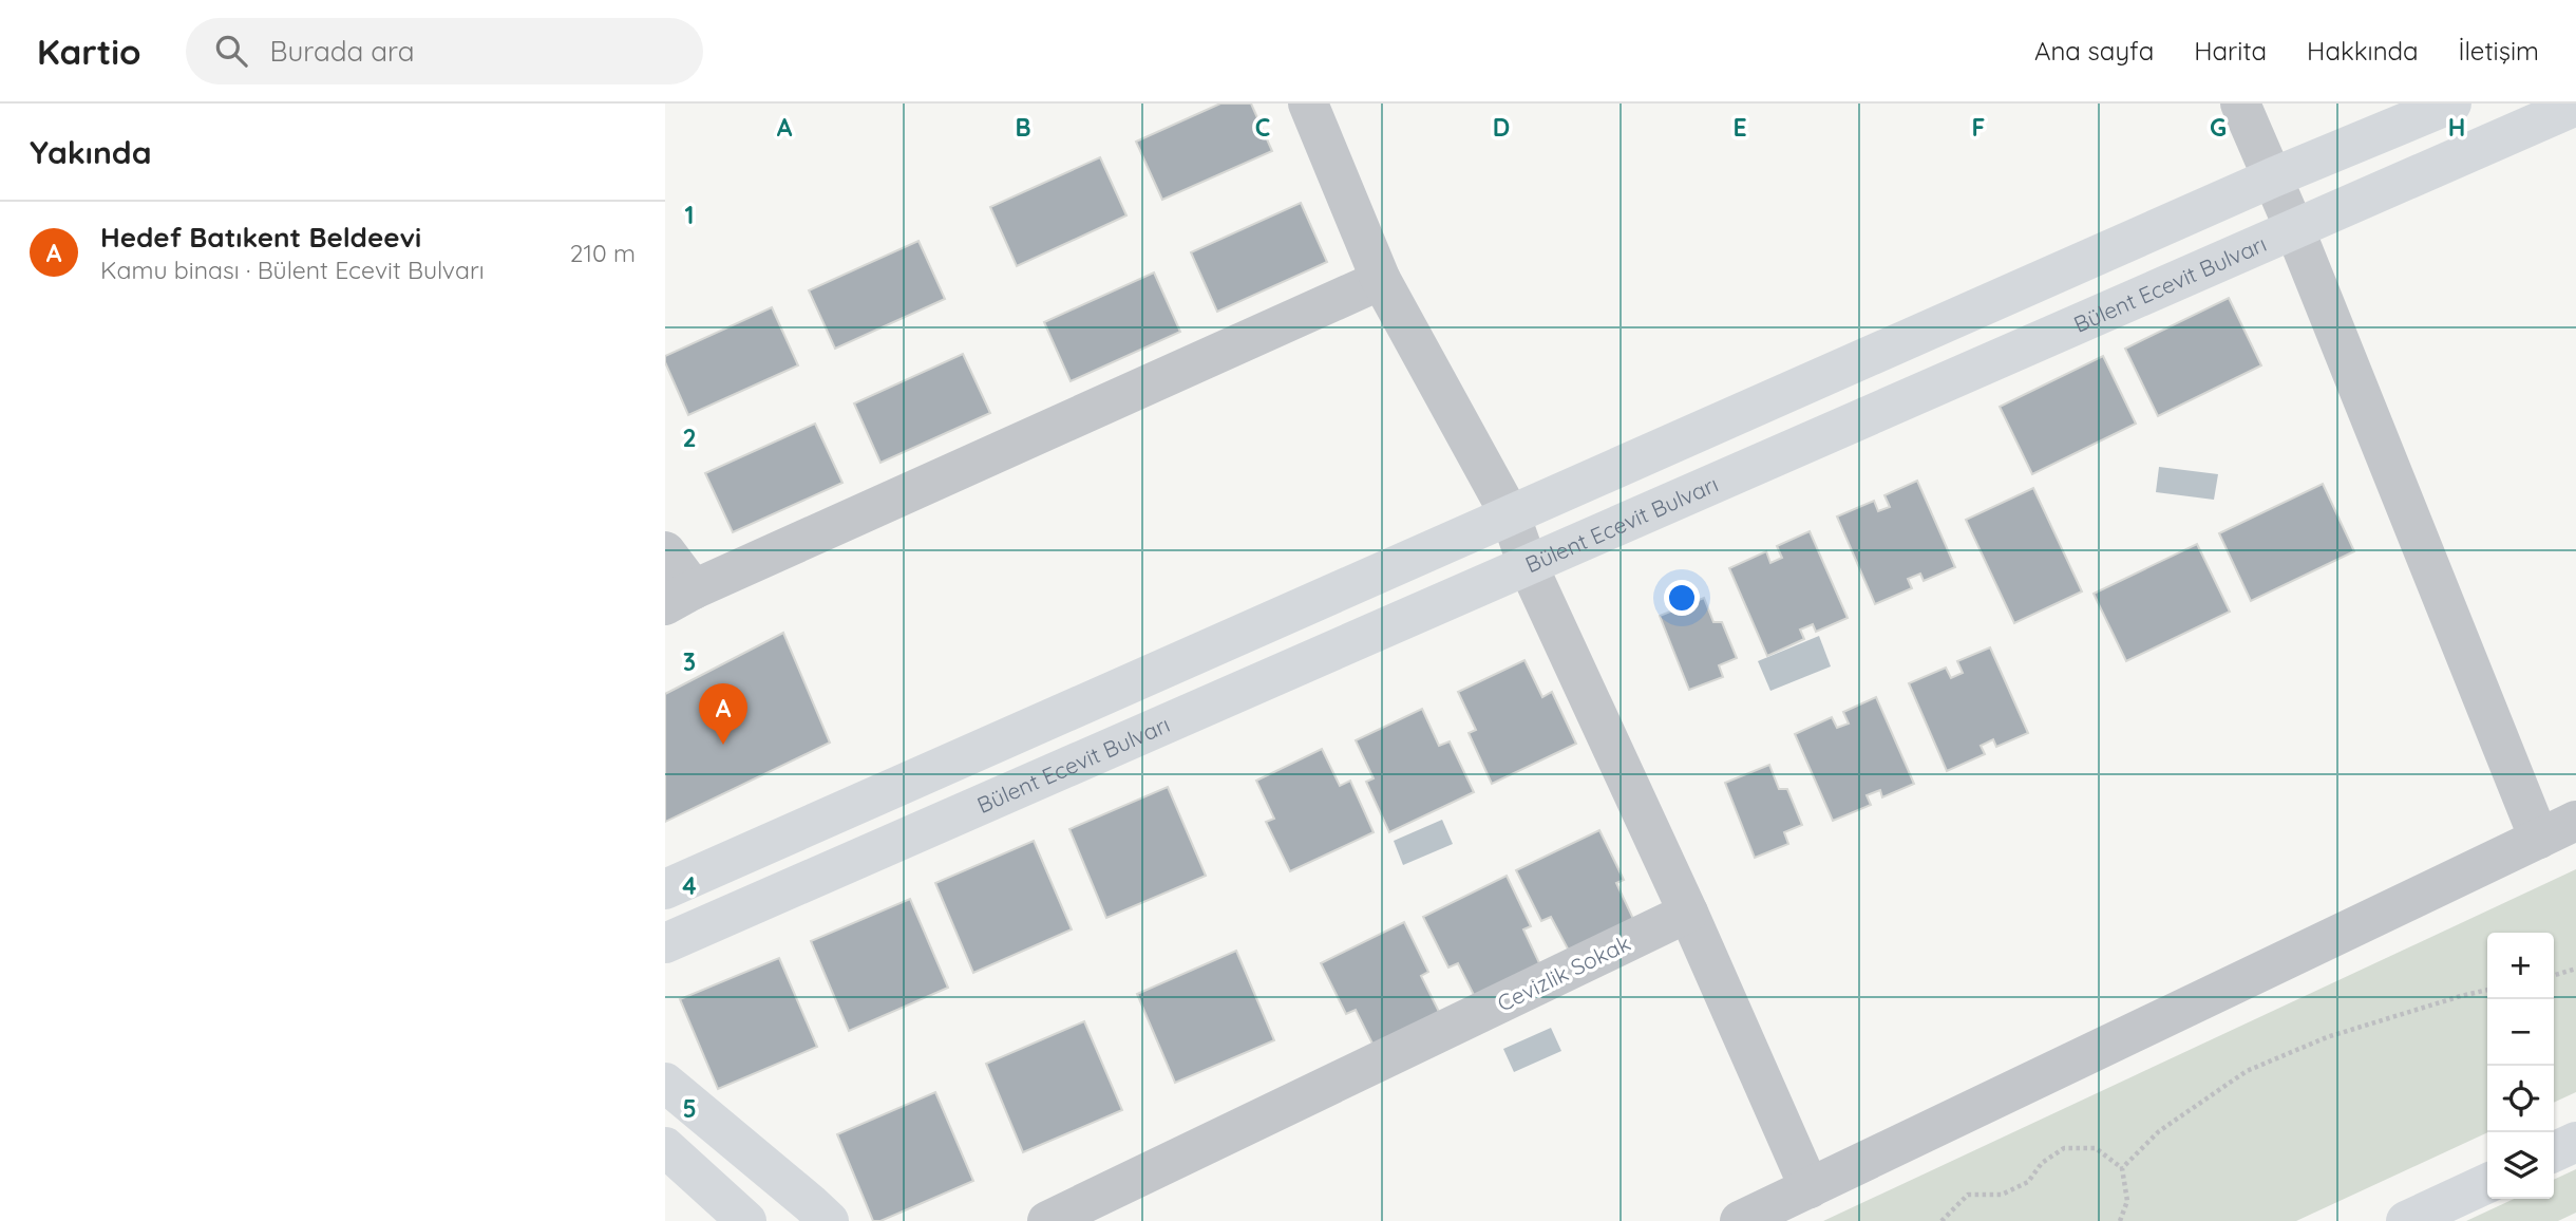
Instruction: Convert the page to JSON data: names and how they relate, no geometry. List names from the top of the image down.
{
  "streets": {
    "main road": ["Bülent Ecevit Bulvarı"],
    "street": ["Cevizlik Sokak"]
  },
  "page": {
    "header": "Kartio",
    "search": "Burada ara",
    "nav": [
      "Ana sayfa",
      "Harita",
      "Hakkında",
      "İletişim"
    ],
    "heading": "Yakında",
    "list": [
      {
        "mark": "A",
        "name": "Hedef Batıkent Beldeevi",
        "note": "Kamu binası · Bülent Ecevit Bulvarı",
        "value": "210 m"
      }
    ],
    "pins": "A",
    "map_buttons": ["+", "−"]
  },
  "grid": {
    "columns": [
      "A",
      "B",
      "C",
      "D",
      "E",
      "F",
      "G",
      "H"
    ],
    "rows": [
      "1",
      "2",
      "3",
      "4",
      "5"
    ]
  }
}
